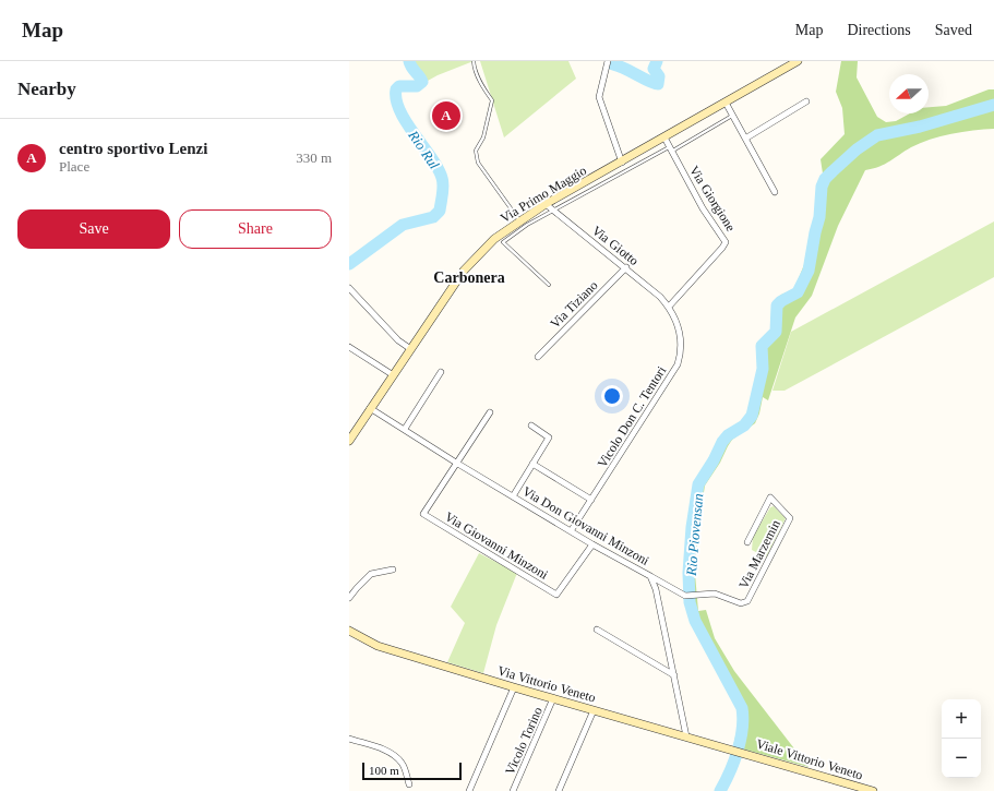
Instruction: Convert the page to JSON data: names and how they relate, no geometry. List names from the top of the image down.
{
  "streets": {
    "street": [
      "Via Primo Maggio",
      "Via Giorgione",
      "Via Giotto",
      "Via Tiziano",
      "Vicolo Don C. Tentori",
      "Via Don Giovanni Minzoni",
      "Via Giovanni Minzoni",
      "Via Marzemin",
      "Via Vittorio Veneto",
      "Vicolo Torino",
      "Viale Vittorio Veneto"
    ]
  },
  "crossings": [
    ["Via Primo Maggio", "Via Giorgione"],
    ["Via Primo Maggio", "Via Giotto"],
    ["Via Primo Maggio", "Via Don Giovanni Minzoni"],
    ["Via Giorgione", "Via Giotto"],
    ["Via Giorgione", "Vicolo Don C. Tentori"],
    ["Via Giotto", "Via Tiziano"],
    ["Via Giotto", "Vicolo Don C. Tentori"],
    ["Vicolo Don C. Tentori", "Via Don Giovanni Minzoni"],
    ["Via Don Giovanni Minzoni", "Via Giovanni Minzoni"],
    ["Via Don Giovanni Minzoni", "Via Marzemin"],
    ["Via Don Giovanni Minzoni", "Via Vittorio Veneto"],
    ["Via Vittorio Veneto", "Vicolo Torino"],
    ["Via Vittorio Veneto", "Viale Vittorio Veneto"]
  ],
  "districts": ["Carbonera"],
  "water": ["Rio Rul", "Rio Piovensan"],
  "scale_bar": "100 m",
  "north": "left",
  "page": {
    "header": "Map",
    "nav": ["Map", "Directions", "Saved"],
    "heading": "Nearby",
    "pins": "A",
    "list": [
      {
        "mark": "A",
        "name": "centro sportivo Lenzi",
        "note": "Place",
        "value": "330 m"
      }
    ],
    "buttons": ["Save", "Share"],
    "map_buttons": ["+", "−"],
    "scale": "100 m"
  }
}
